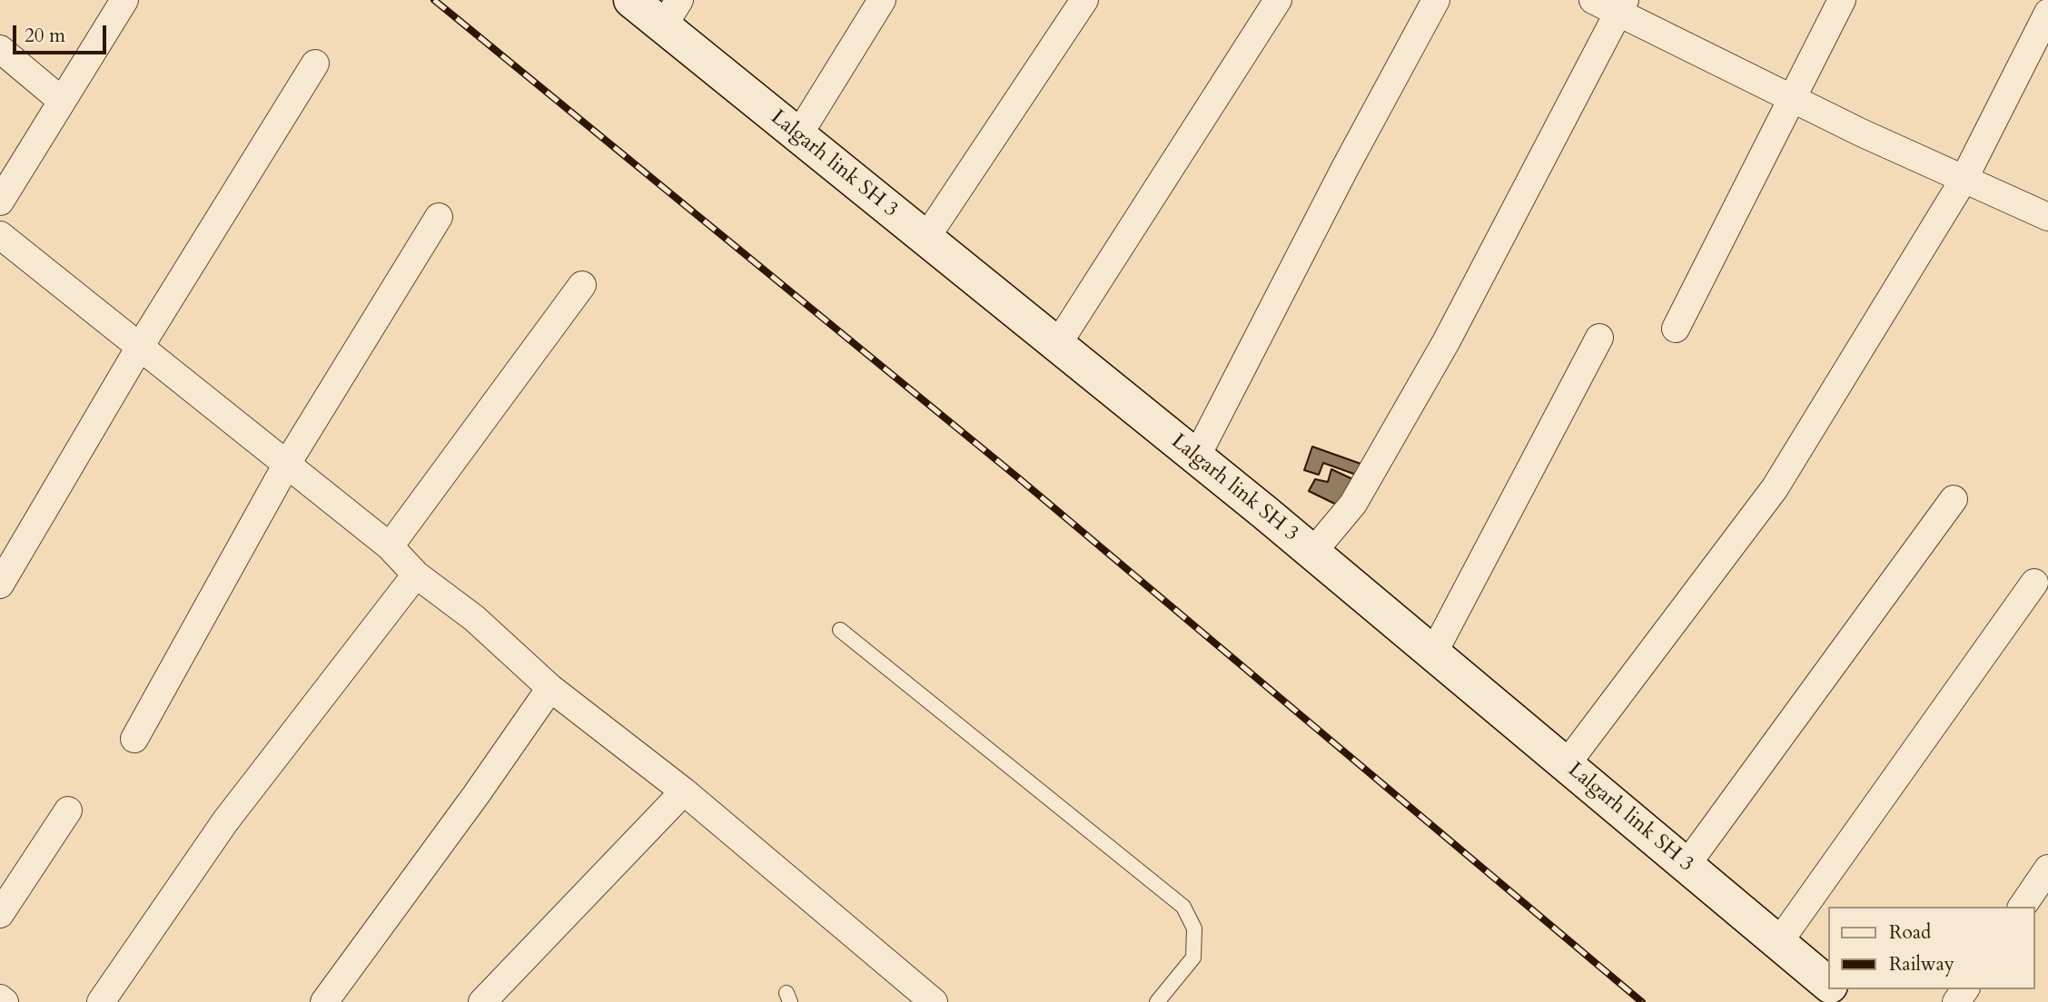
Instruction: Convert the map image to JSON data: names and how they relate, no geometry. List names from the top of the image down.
{
  "streets": {
    "street": ["Lalgarh link SH 3"]
  },
  "legend": ["Road", "Railway"],
  "scale_bar": "20 m"
}
